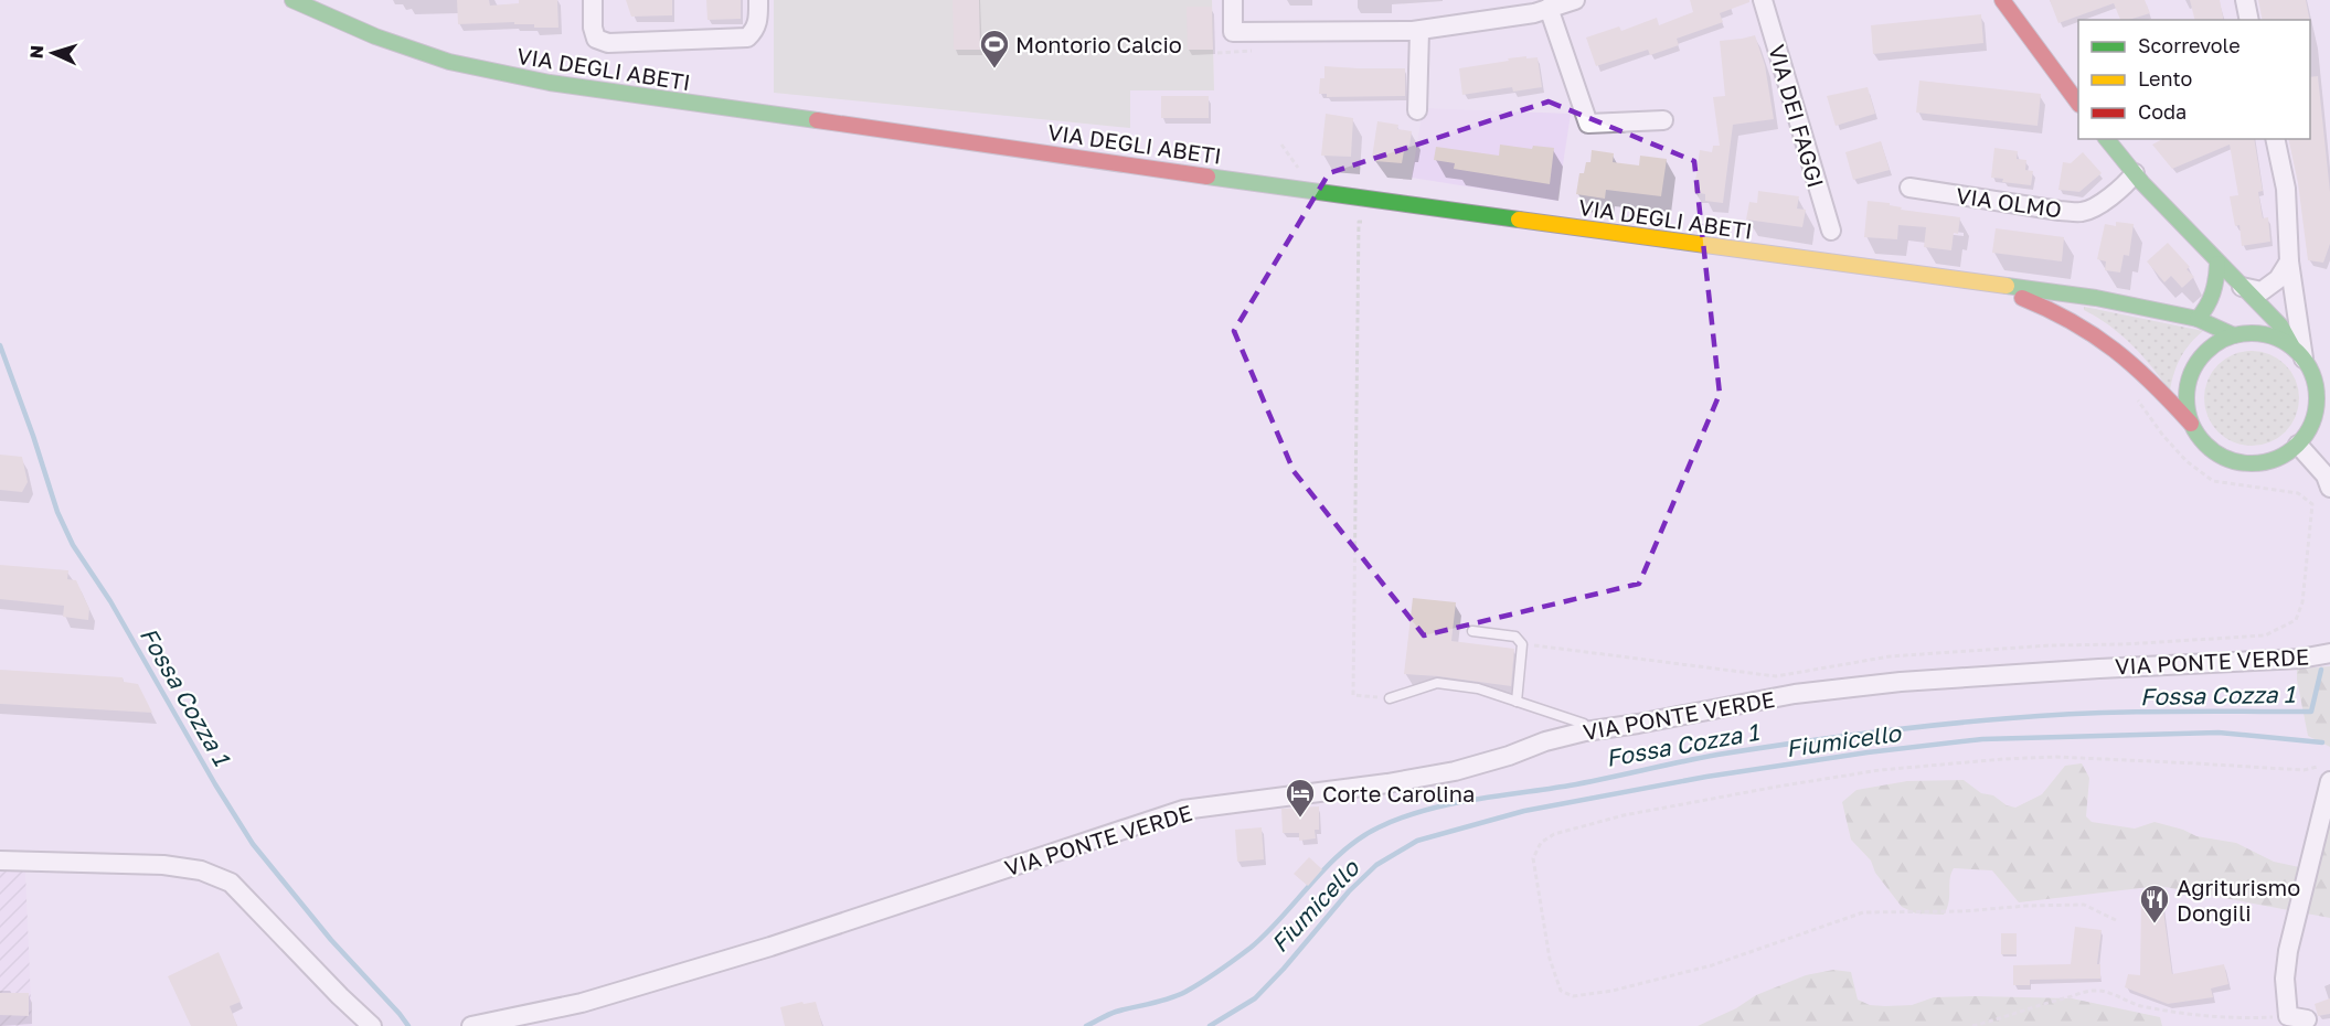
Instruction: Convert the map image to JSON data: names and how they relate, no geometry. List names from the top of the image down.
{
  "streets": {
    "street": [
      "VIA DEGLI ABETI",
      "VIA DEI FAGGI",
      "VIA OLMO",
      "VIA PONTE VERDE"
    ]
  },
  "water": ["Fossa Cozza 1", "Fiumicello"],
  "places": {
    "sports": ["Montorio Calcio"],
    "hotel": ["Corte Carolina"],
    "restaurant": ["Agriturismo Dongili"]
  },
  "legend": ["Scorrevole", "Lento", "Coda"],
  "north": "left"
}
